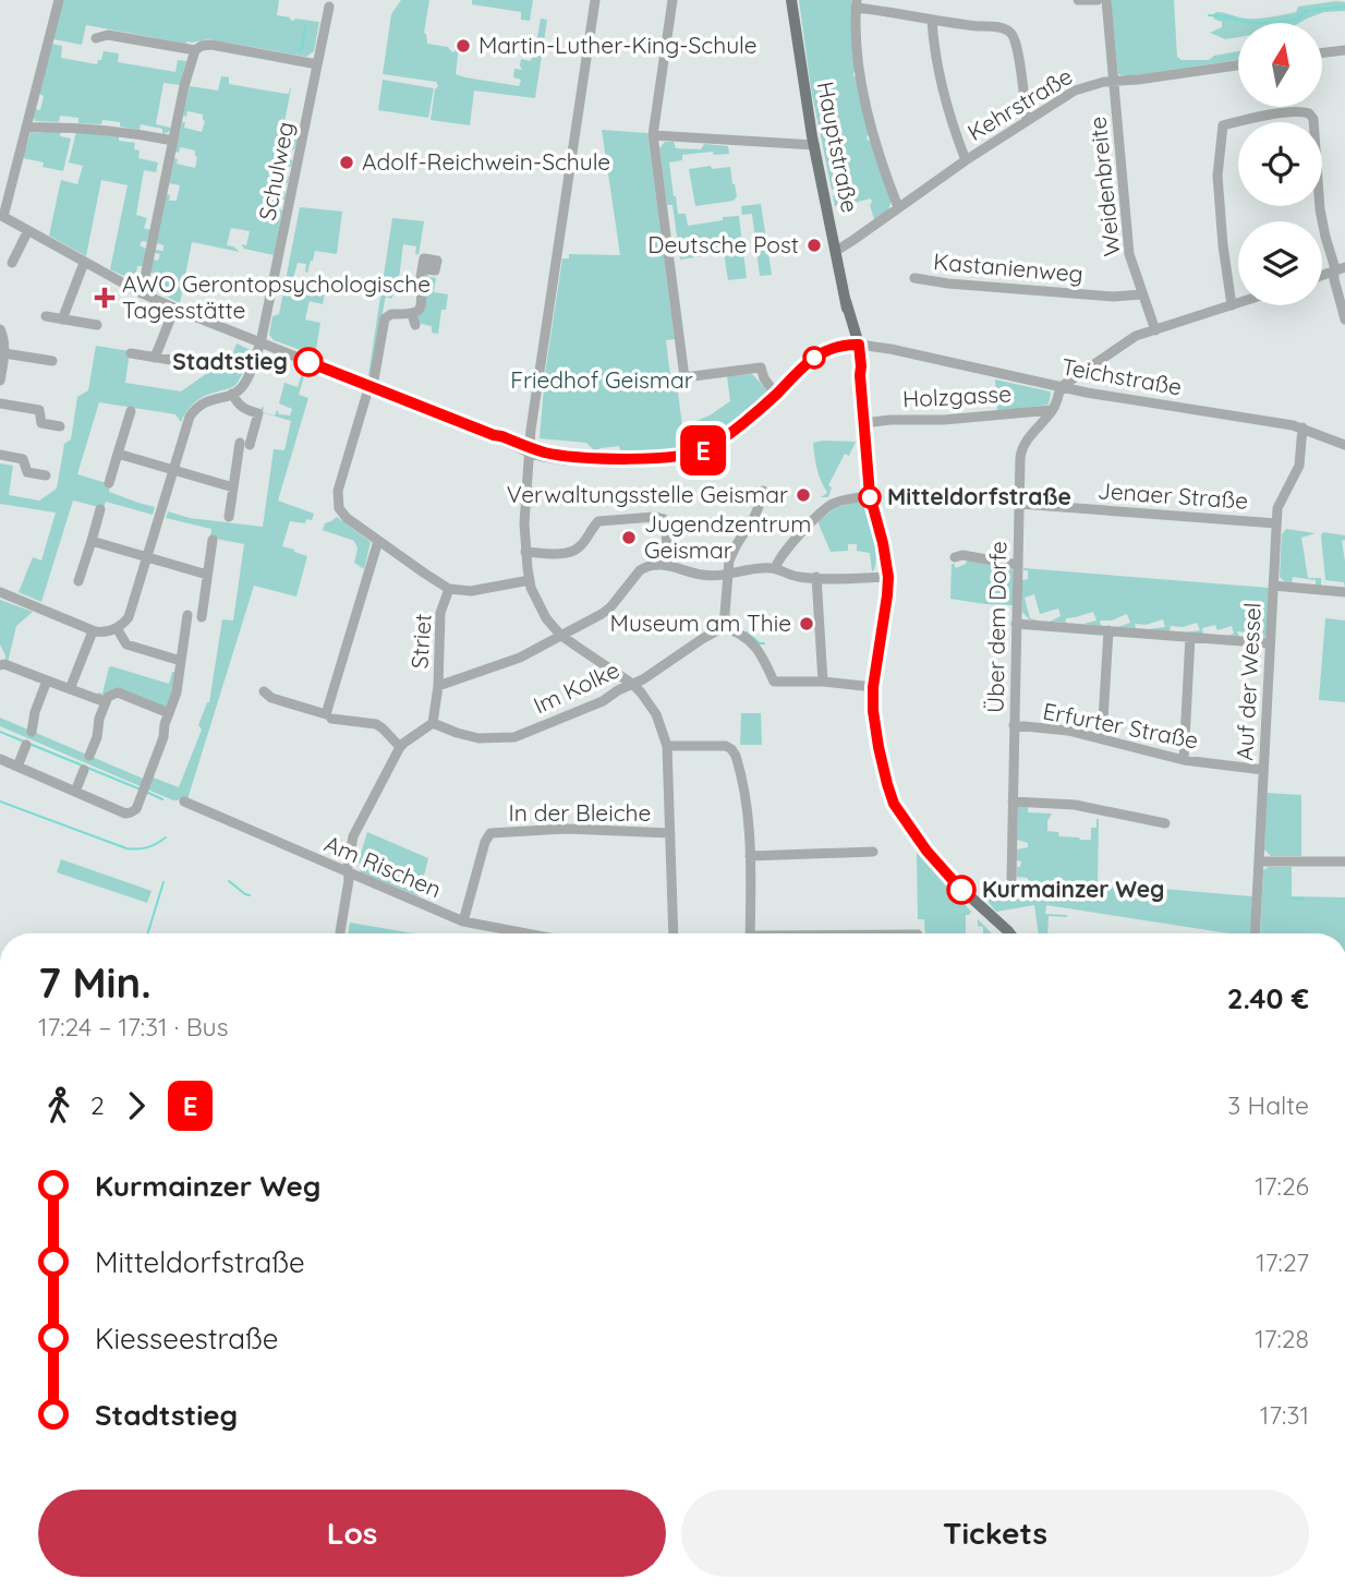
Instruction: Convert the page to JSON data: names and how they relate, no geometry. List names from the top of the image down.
{
  "streets": {
    "main road": ["Hauptstraße"],
    "street": [
      "Kehrstraße",
      "Schulweg",
      "Weidenbreite",
      "Kastanienweg",
      "Teichstraße",
      "Holzgasse",
      "Jenaer Straße",
      "Über dem Dorfe",
      "Striet",
      "Auf der Wessel",
      "Im Kolke",
      "Erfurter Straße",
      "In der Bleiche",
      "Am Rischen"
    ]
  },
  "crossings": [
    ["Kehrstraße", "Hauptstraße"],
    ["Kehrstraße", "Weidenbreite"],
    ["Hauptstraße", "Teichstraße"],
    ["Hauptstraße", "Holzgasse"],
    ["Weidenbreite", "Kastanienweg"],
    ["Teichstraße", "Über dem Dorfe"],
    ["Teichstraße", "Auf der Wessel"],
    ["Holzgasse", "Über dem Dorfe"],
    ["Jenaer Straße", "Über dem Dorfe"],
    ["Jenaer Straße", "Auf der Wessel"],
    ["Über dem Dorfe", "Erfurter Straße"],
    ["Striet", "Im Kolke"],
    ["Auf der Wessel", "Erfurter Straße"],
    ["In der Bleiche", "Am Rischen"]
  ],
  "parks": ["Friedhof Geismar"],
  "places": {
    "other": [
      "Martin-Luther-King-Schule",
      "Adolf-Reichwein-Schule",
      "Deutsche Post",
      "Stadtstieg",
      "Verwaltungsstelle Geismar",
      "Mitteldorfstraße",
      "Jugendzentrum Geismar",
      "Museum am Thie",
      "Kurmainzer Weg"
    ],
    "health": ["AWO Gerontopsychologische Tagesstätte"]
  },
  "lines": ["bus line E"],
  "north": "top",
  "page": {
    "on_map": "E",
    "heading": ["7 Min.", "17:24 – 17:31 · Bus", "2.40 €"],
    "legs": ["2", "E", "3 Halte"],
    "list": [
      {
        "name": "Kurmainzer Weg",
        "value": "17:26"
      },
      {
        "name": "Mitteldorfstraße",
        "value": "17:27"
      },
      {
        "name": "Kiesseestraße",
        "value": "17:28"
      },
      {
        "name": "Stadtstieg",
        "value": "17:31"
      }
    ],
    "buttons": ["Los", "Tickets"]
  }
}
